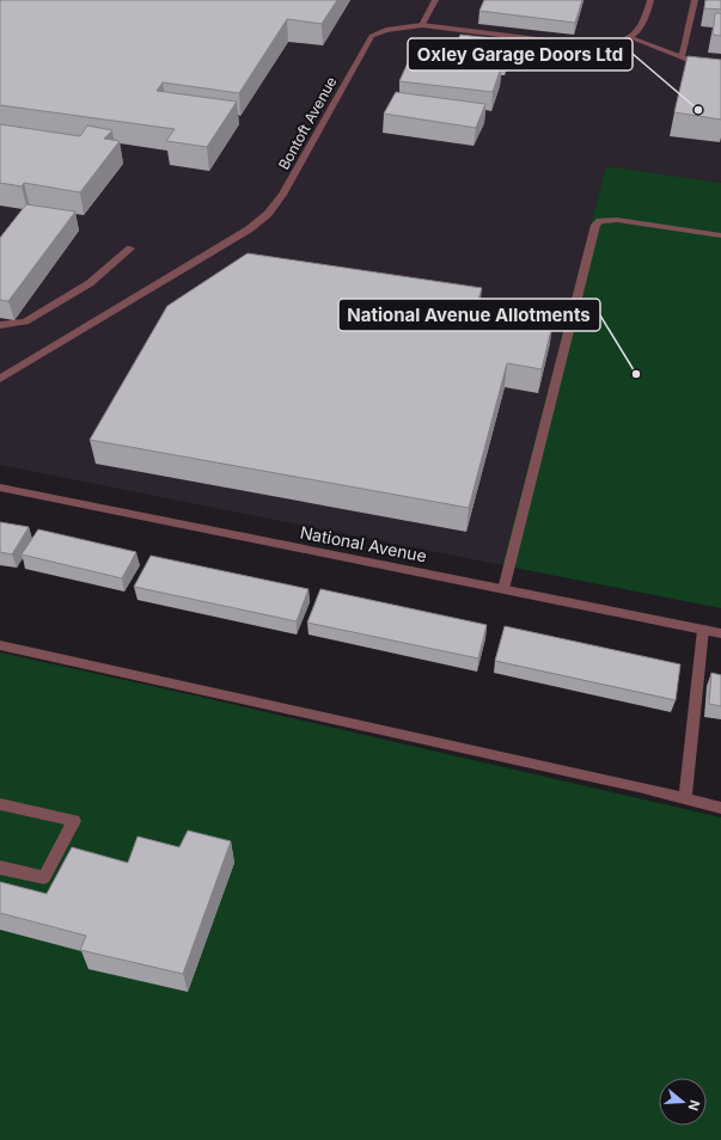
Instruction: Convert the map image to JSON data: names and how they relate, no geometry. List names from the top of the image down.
{
  "streets": {
    "street": ["Bontoft Avenue", "National Avenue"]
  },
  "places": ["Oxley Garage Doors Ltd", "National Avenue Allotments"],
  "north": "right"
}
